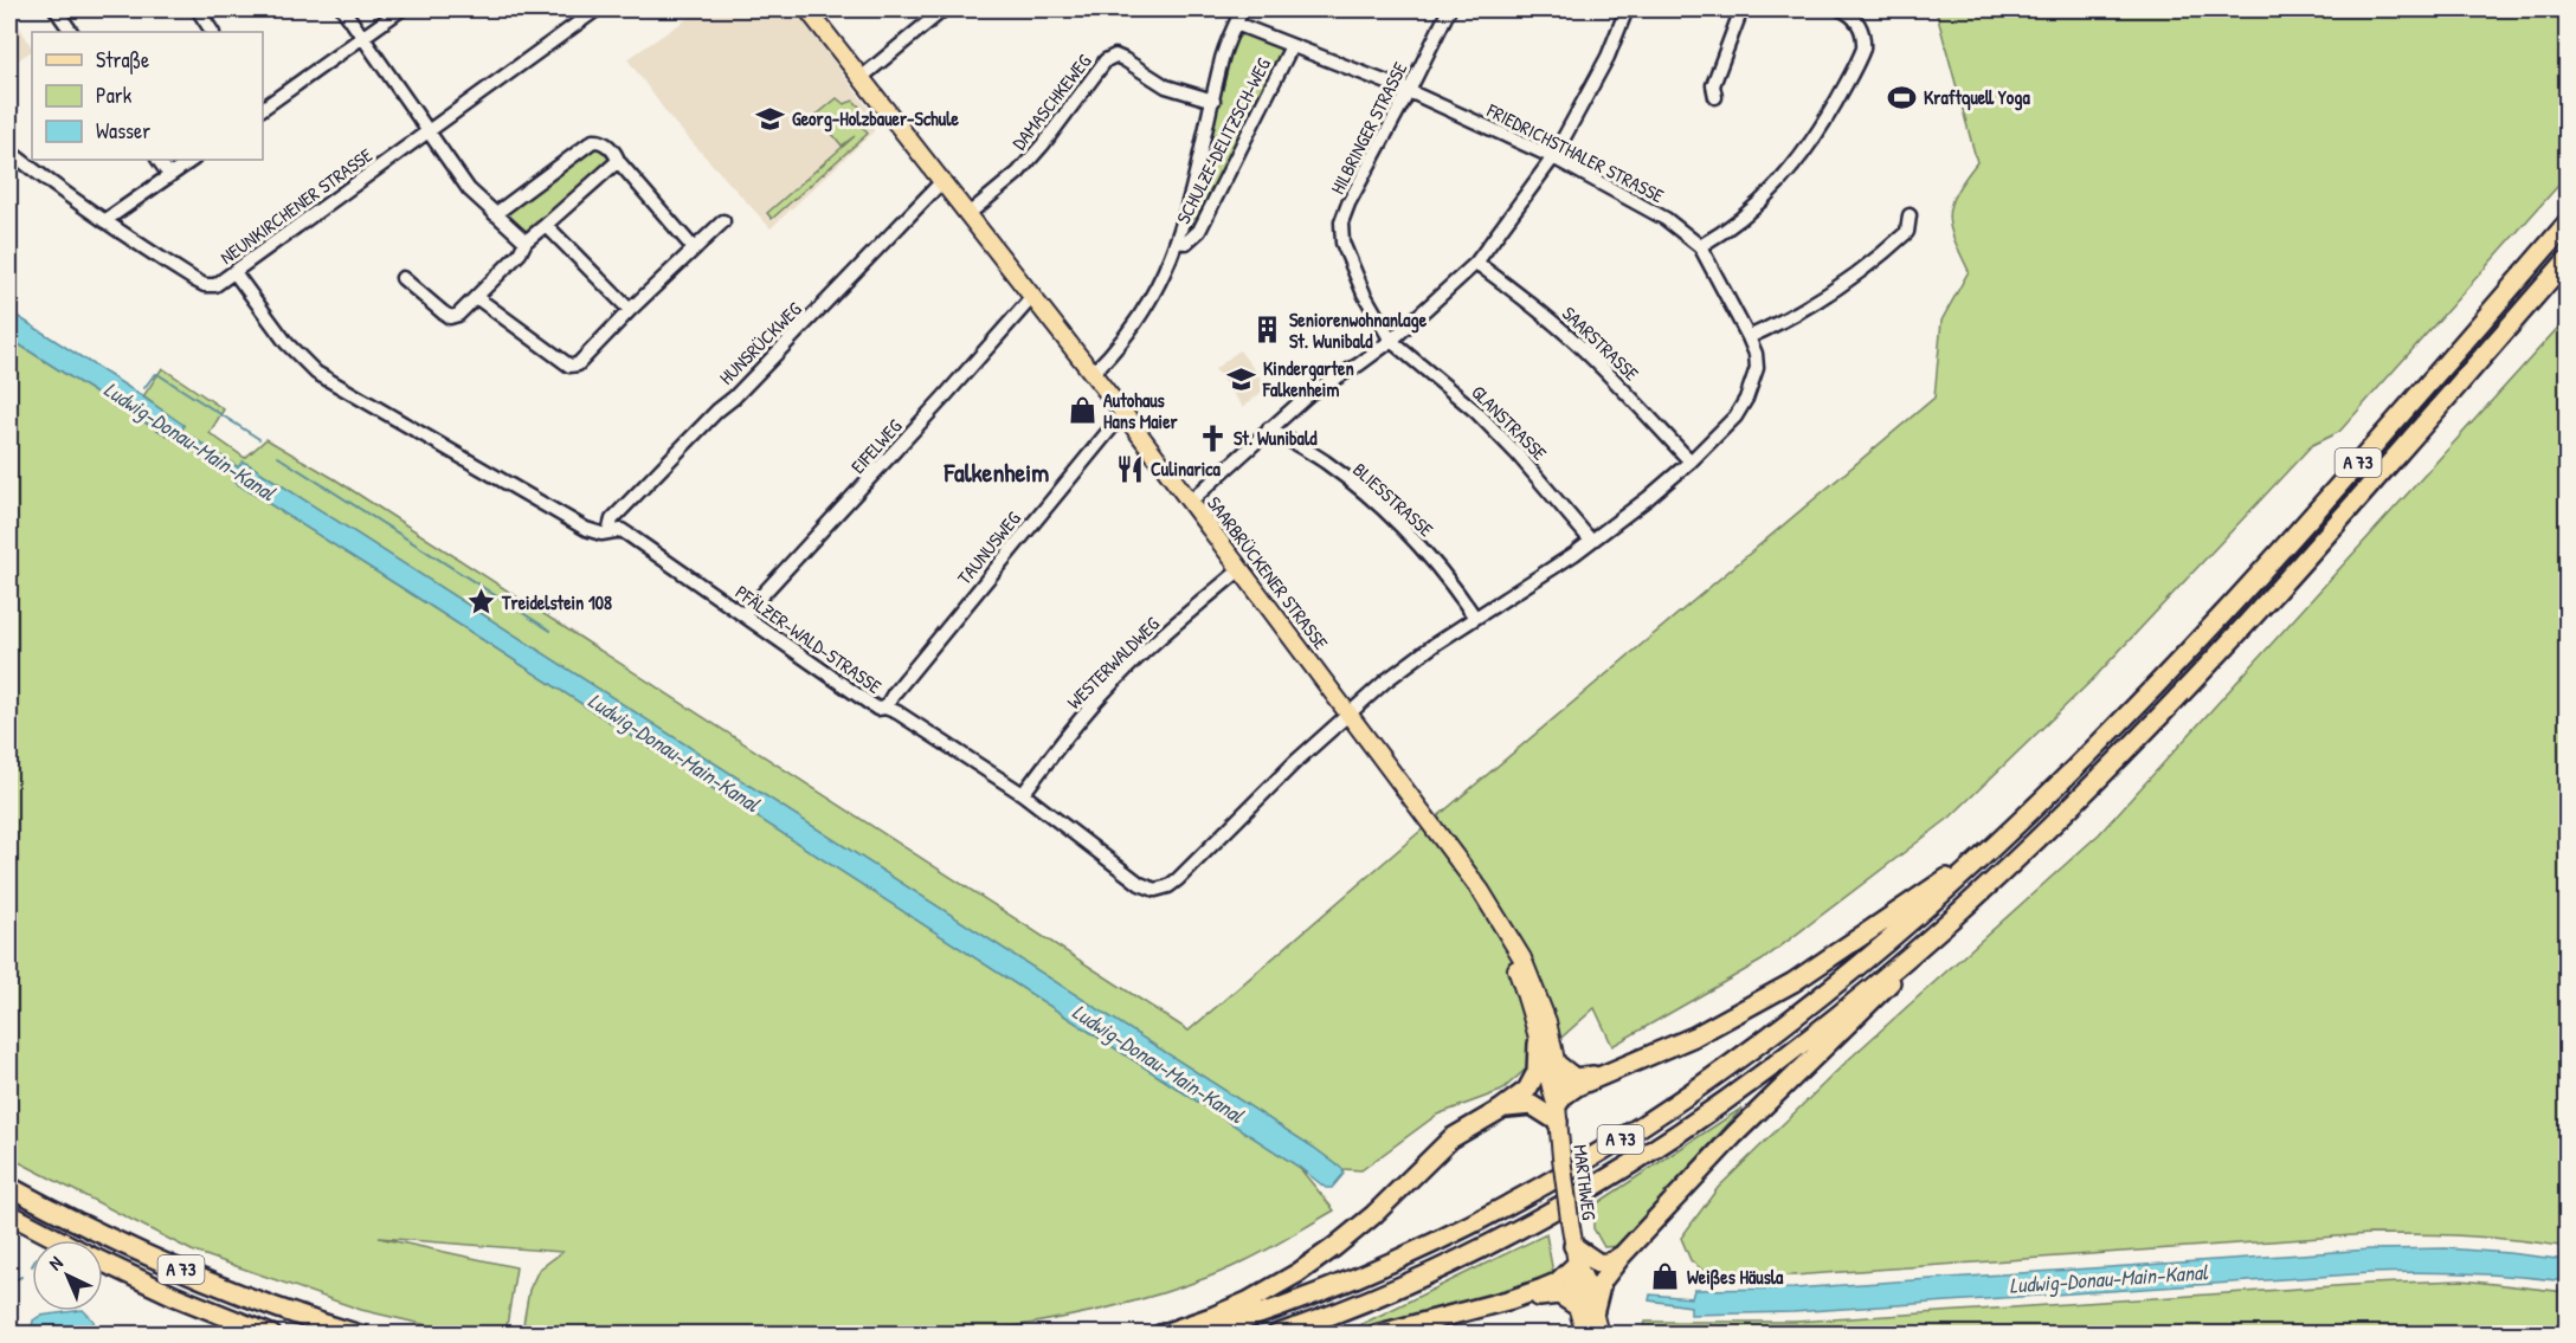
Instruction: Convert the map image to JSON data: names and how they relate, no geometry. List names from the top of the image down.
{
  "streets": {
    "highway": ["A 73"],
    "main road": ["SAARBRÜCKENER STRASSE", "MARTHWEG"],
    "street": [
      "DAMASCHKEWEG",
      "HILBRINGER STRASSE",
      "SCHULZE-DELITZSCH-WEG",
      "FRIEDRICHSTHALER STRASSE",
      "NEUNKIRCHENER STRASSE",
      "HUNSRÜCKWEG",
      "SAARSTRASSE",
      "GLANSTRASSE",
      "EIFELWEG",
      "BLIESSTRASSE",
      "TAUNUSWEG",
      "PFÄLZER-WALD-STRASSE",
      "WESTERWALDWEG"
    ]
  },
  "crossings": [
    ["DAMASCHKEWEG", "SCHULZE-DELITZSCH-WEG"],
    ["DAMASCHKEWEG", "SAARBRÜCKENER STRASSE"],
    ["HILBRINGER STRASSE", "FRIEDRICHSTHALER STRASSE"],
    ["HILBRINGER STRASSE", "GLANSTRASSE"],
    ["SCHULZE-DELITZSCH-WEG", "FRIEDRICHSTHALER STRASSE"],
    ["SCHULZE-DELITZSCH-WEG", "SAARBRÜCKENER STRASSE"],
    ["FRIEDRICHSTHALER STRASSE", "SAARSTRASSE"],
    ["FRIEDRICHSTHALER STRASSE", "GLANSTRASSE"],
    ["FRIEDRICHSTHALER STRASSE", "BLIESSTRASSE"],
    ["FRIEDRICHSTHALER STRASSE", "SAARBRÜCKENER STRASSE"],
    ["FRIEDRICHSTHALER STRASSE", "PFÄLZER-WALD-STRASSE"],
    ["NEUNKIRCHENER STRASSE", "PFÄLZER-WALD-STRASSE"],
    ["HUNSRÜCKWEG", "SAARBRÜCKENER STRASSE"],
    ["HUNSRÜCKWEG", "PFÄLZER-WALD-STRASSE"],
    ["EIFELWEG", "SAARBRÜCKENER STRASSE"],
    ["EIFELWEG", "PFÄLZER-WALD-STRASSE"],
    ["A 73", "MARTHWEG"],
    ["TAUNUSWEG", "SAARBRÜCKENER STRASSE"],
    ["TAUNUSWEG", "PFÄLZER-WALD-STRASSE"],
    ["SAARBRÜCKENER STRASSE", "PFÄLZER-WALD-STRASSE"],
    ["SAARBRÜCKENER STRASSE", "WESTERWALDWEG"],
    ["SAARBRÜCKENER STRASSE", "MARTHWEG"],
    ["PFÄLZER-WALD-STRASSE", "WESTERWALDWEG"]
  ],
  "districts": ["Falkenheim"],
  "water": ["Ludwig-Donau-Main-Kanal"],
  "places": {
    "sports": ["Kraftquell Yoga"],
    "school or university": ["Georg-Holzbauer-Schule", "Kindergarten Falkenheim"],
    "building": ["Seniorenwohnanlage St. Wunibald"],
    "shop": ["Autohaus Hans Maier", "Weißes Häusla"],
    "church": ["St. Wunibald"],
    "restaurant": ["Culinarica"],
    "place": ["Treidelstein 108"]
  },
  "legend": ["Straße", "Park", "Wasser"],
  "north": "top left"
}
